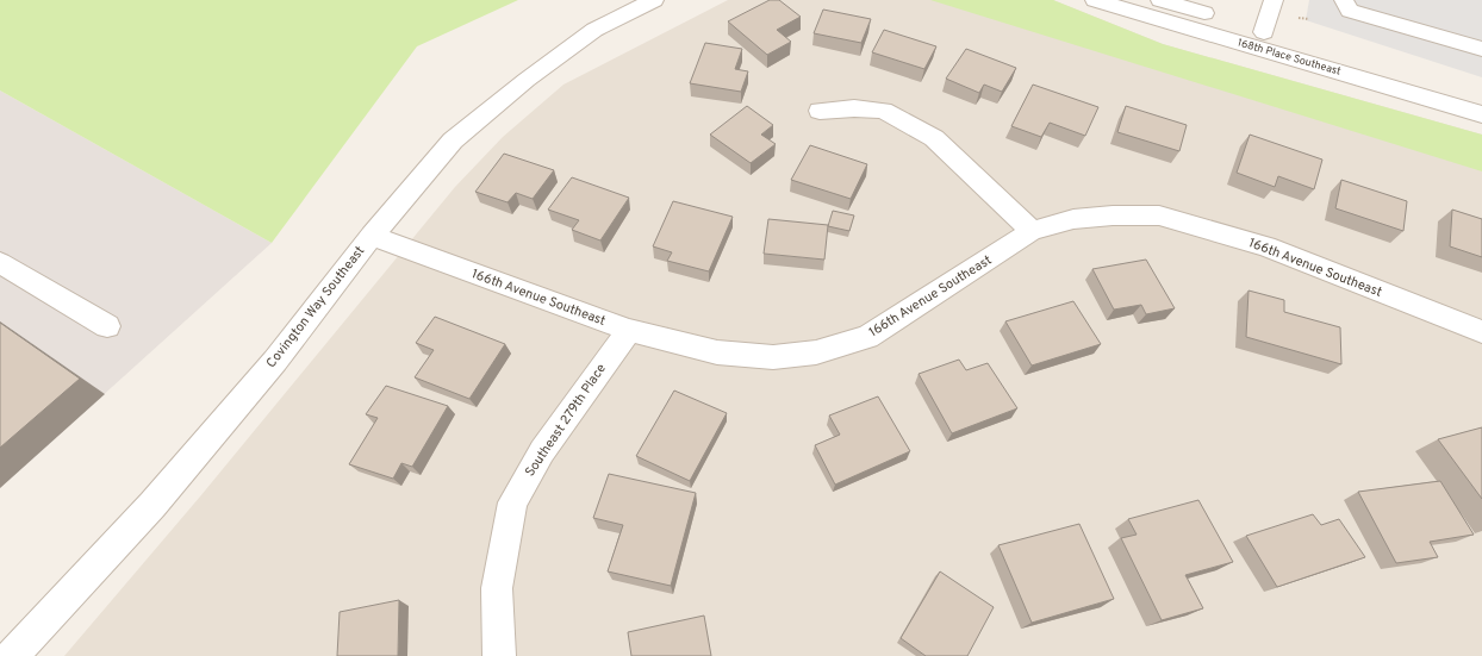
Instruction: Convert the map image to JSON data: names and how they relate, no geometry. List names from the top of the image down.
{
  "streets": {
    "street": [
      "168th Place Southeast",
      "166th Avenue Southeast",
      "Covington Way Southeast",
      "Southeast 279th Place"
    ]
  },
  "crossings": [
    ["166th Avenue Southeast", "Covington Way Southeast"],
    ["166th Avenue Southeast", "Southeast 279th Place"]
  ]
}
